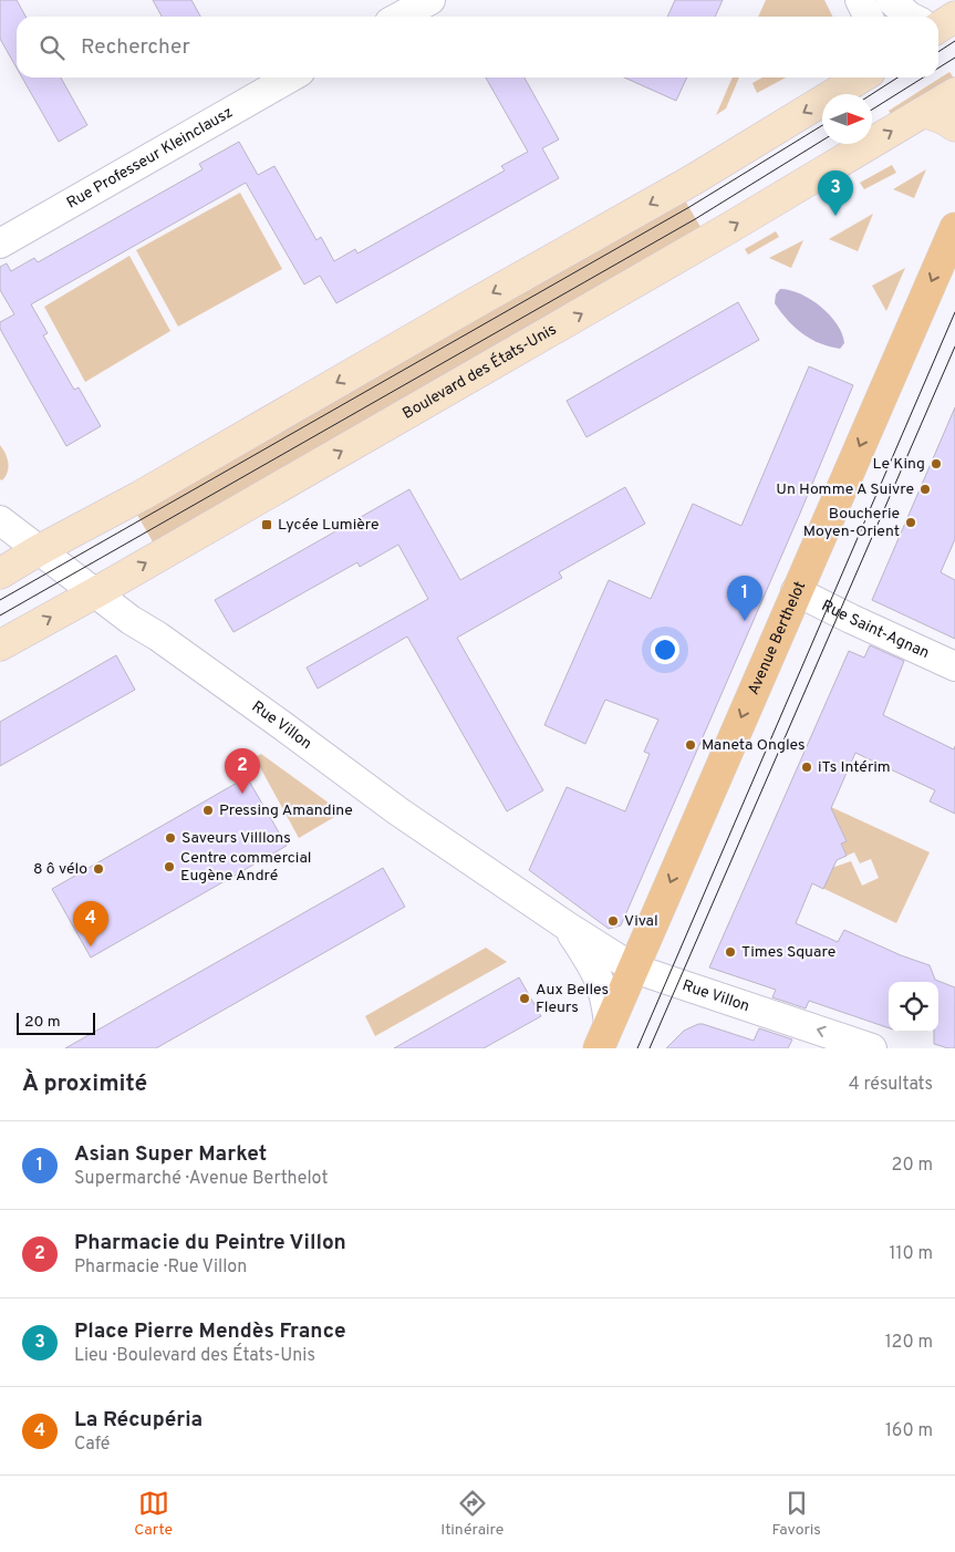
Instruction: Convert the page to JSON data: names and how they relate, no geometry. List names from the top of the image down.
{
  "streets": {
    "main road": ["Boulevard des États-Unis", "Avenue Berthelot"],
    "street": ["Rue Professeur Kleinclausz", "Rue Saint-Agnan", "Rue Villon"]
  },
  "crossings": [
    ["Boulevard des États-Unis", "Rue Villon"],
    ["Rue Saint-Agnan", "Avenue Berthelot"],
    ["Avenue Berthelot", "Rue Villon"]
  ],
  "one_way": ["Avenue Berthelot"],
  "places": {
    "other": [
      "Le King",
      "Un Homme A Suivre",
      "Boucherie Moyen-Orient",
      "Maneta Ongles",
      "iTs Intérim",
      "Pressing Amandine",
      "Saveurs Villlons",
      "Centre commercial Eugène André",
      "8 ô vélo",
      "Vival",
      "Times Square",
      "Aux Belles Fleurs"
    ],
    "transit": ["Lycée Lumière"]
  },
  "scale_bar": "20 m",
  "north": "right",
  "page": {
    "search": "Rechercher",
    "pins": [
      "3",
      "1",
      "2",
      "4"
    ],
    "scale": "20 m",
    "heading": ["À proximité", "4 résultats"],
    "list": [
      {
        "mark": "1",
        "name": "Asian Super Market",
        "note": "Supermarché · Avenue Berthelot",
        "value": "20 m"
      },
      {
        "mark": "2",
        "name": "Pharmacie du Peintre Villon",
        "note": "Pharmacie · Rue Villon",
        "value": "110 m"
      },
      {
        "mark": "3",
        "name": "Place Pierre Mendès France",
        "note": "Lieu · Boulevard des États-Unis",
        "value": "120 m"
      },
      {
        "mark": "4",
        "name": "La Récupéria",
        "note": "Café",
        "value": "160 m"
      }
    ],
    "nav": ["Carte", "Itinéraire", "Favoris"]
  }
}
